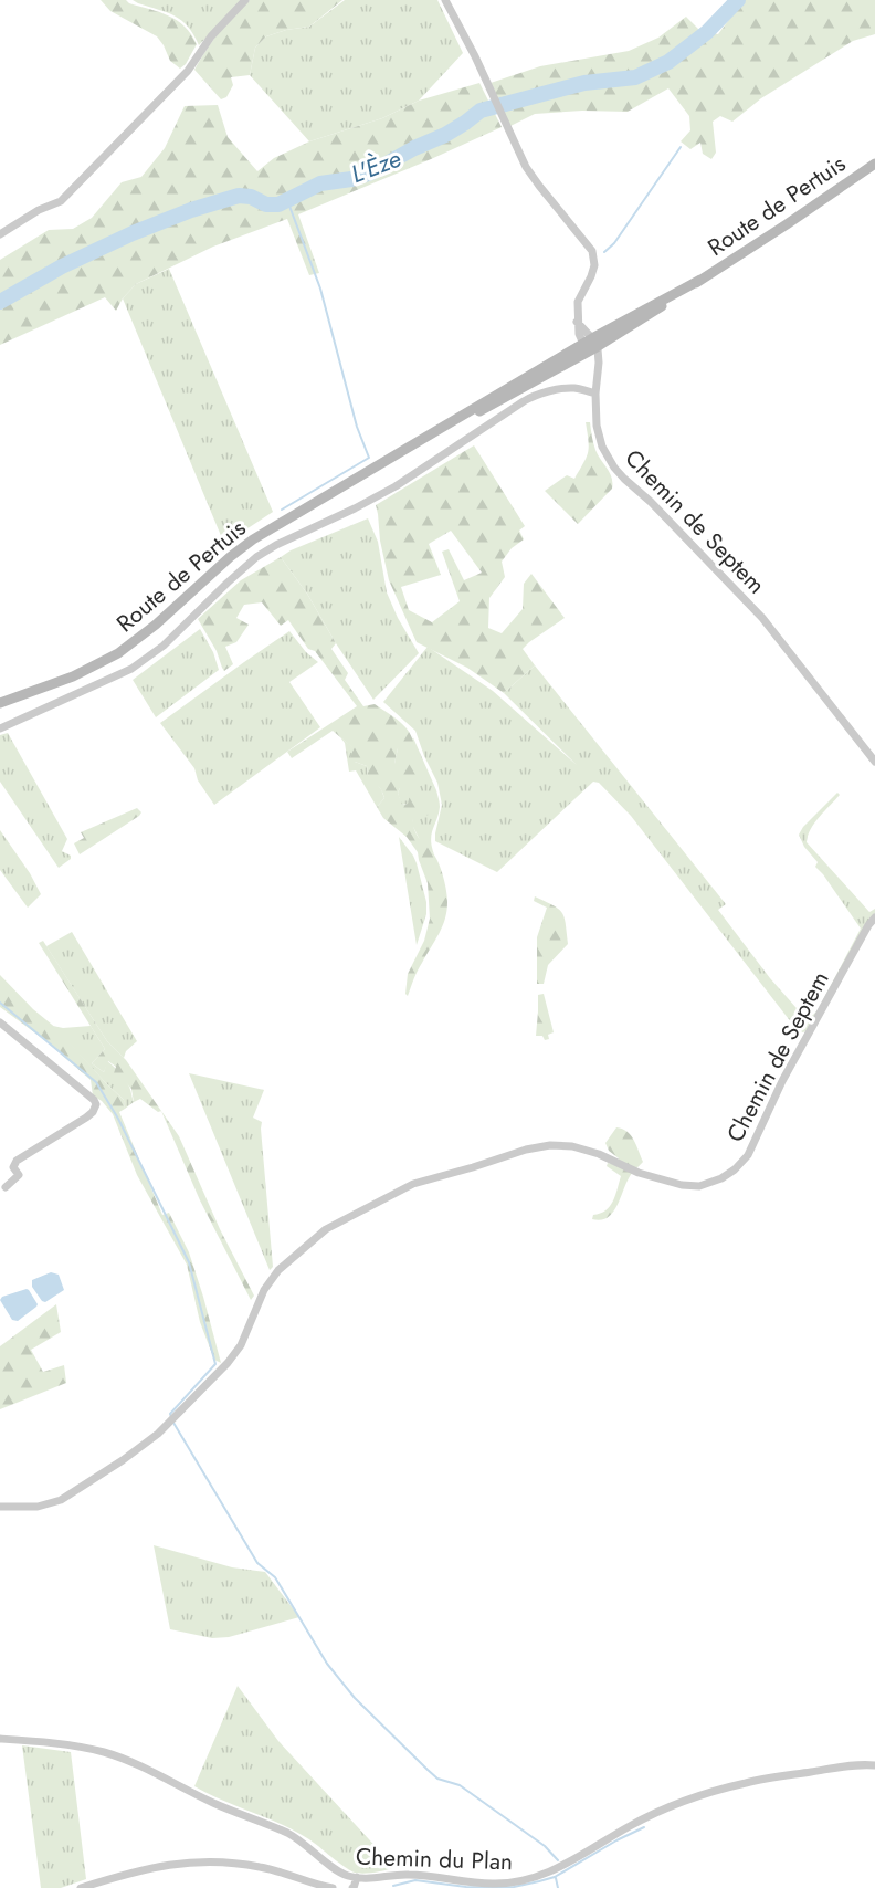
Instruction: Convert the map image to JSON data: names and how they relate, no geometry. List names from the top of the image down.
{
  "streets": {
    "main road": ["Route de Pertuis"],
    "street": ["Chemin de Septem", "Chemin du Plan"]
  },
  "crossings": [
    ["Route de Pertuis", "Chemin de Septem"]
  ],
  "water": ["L'Èze"]
}
